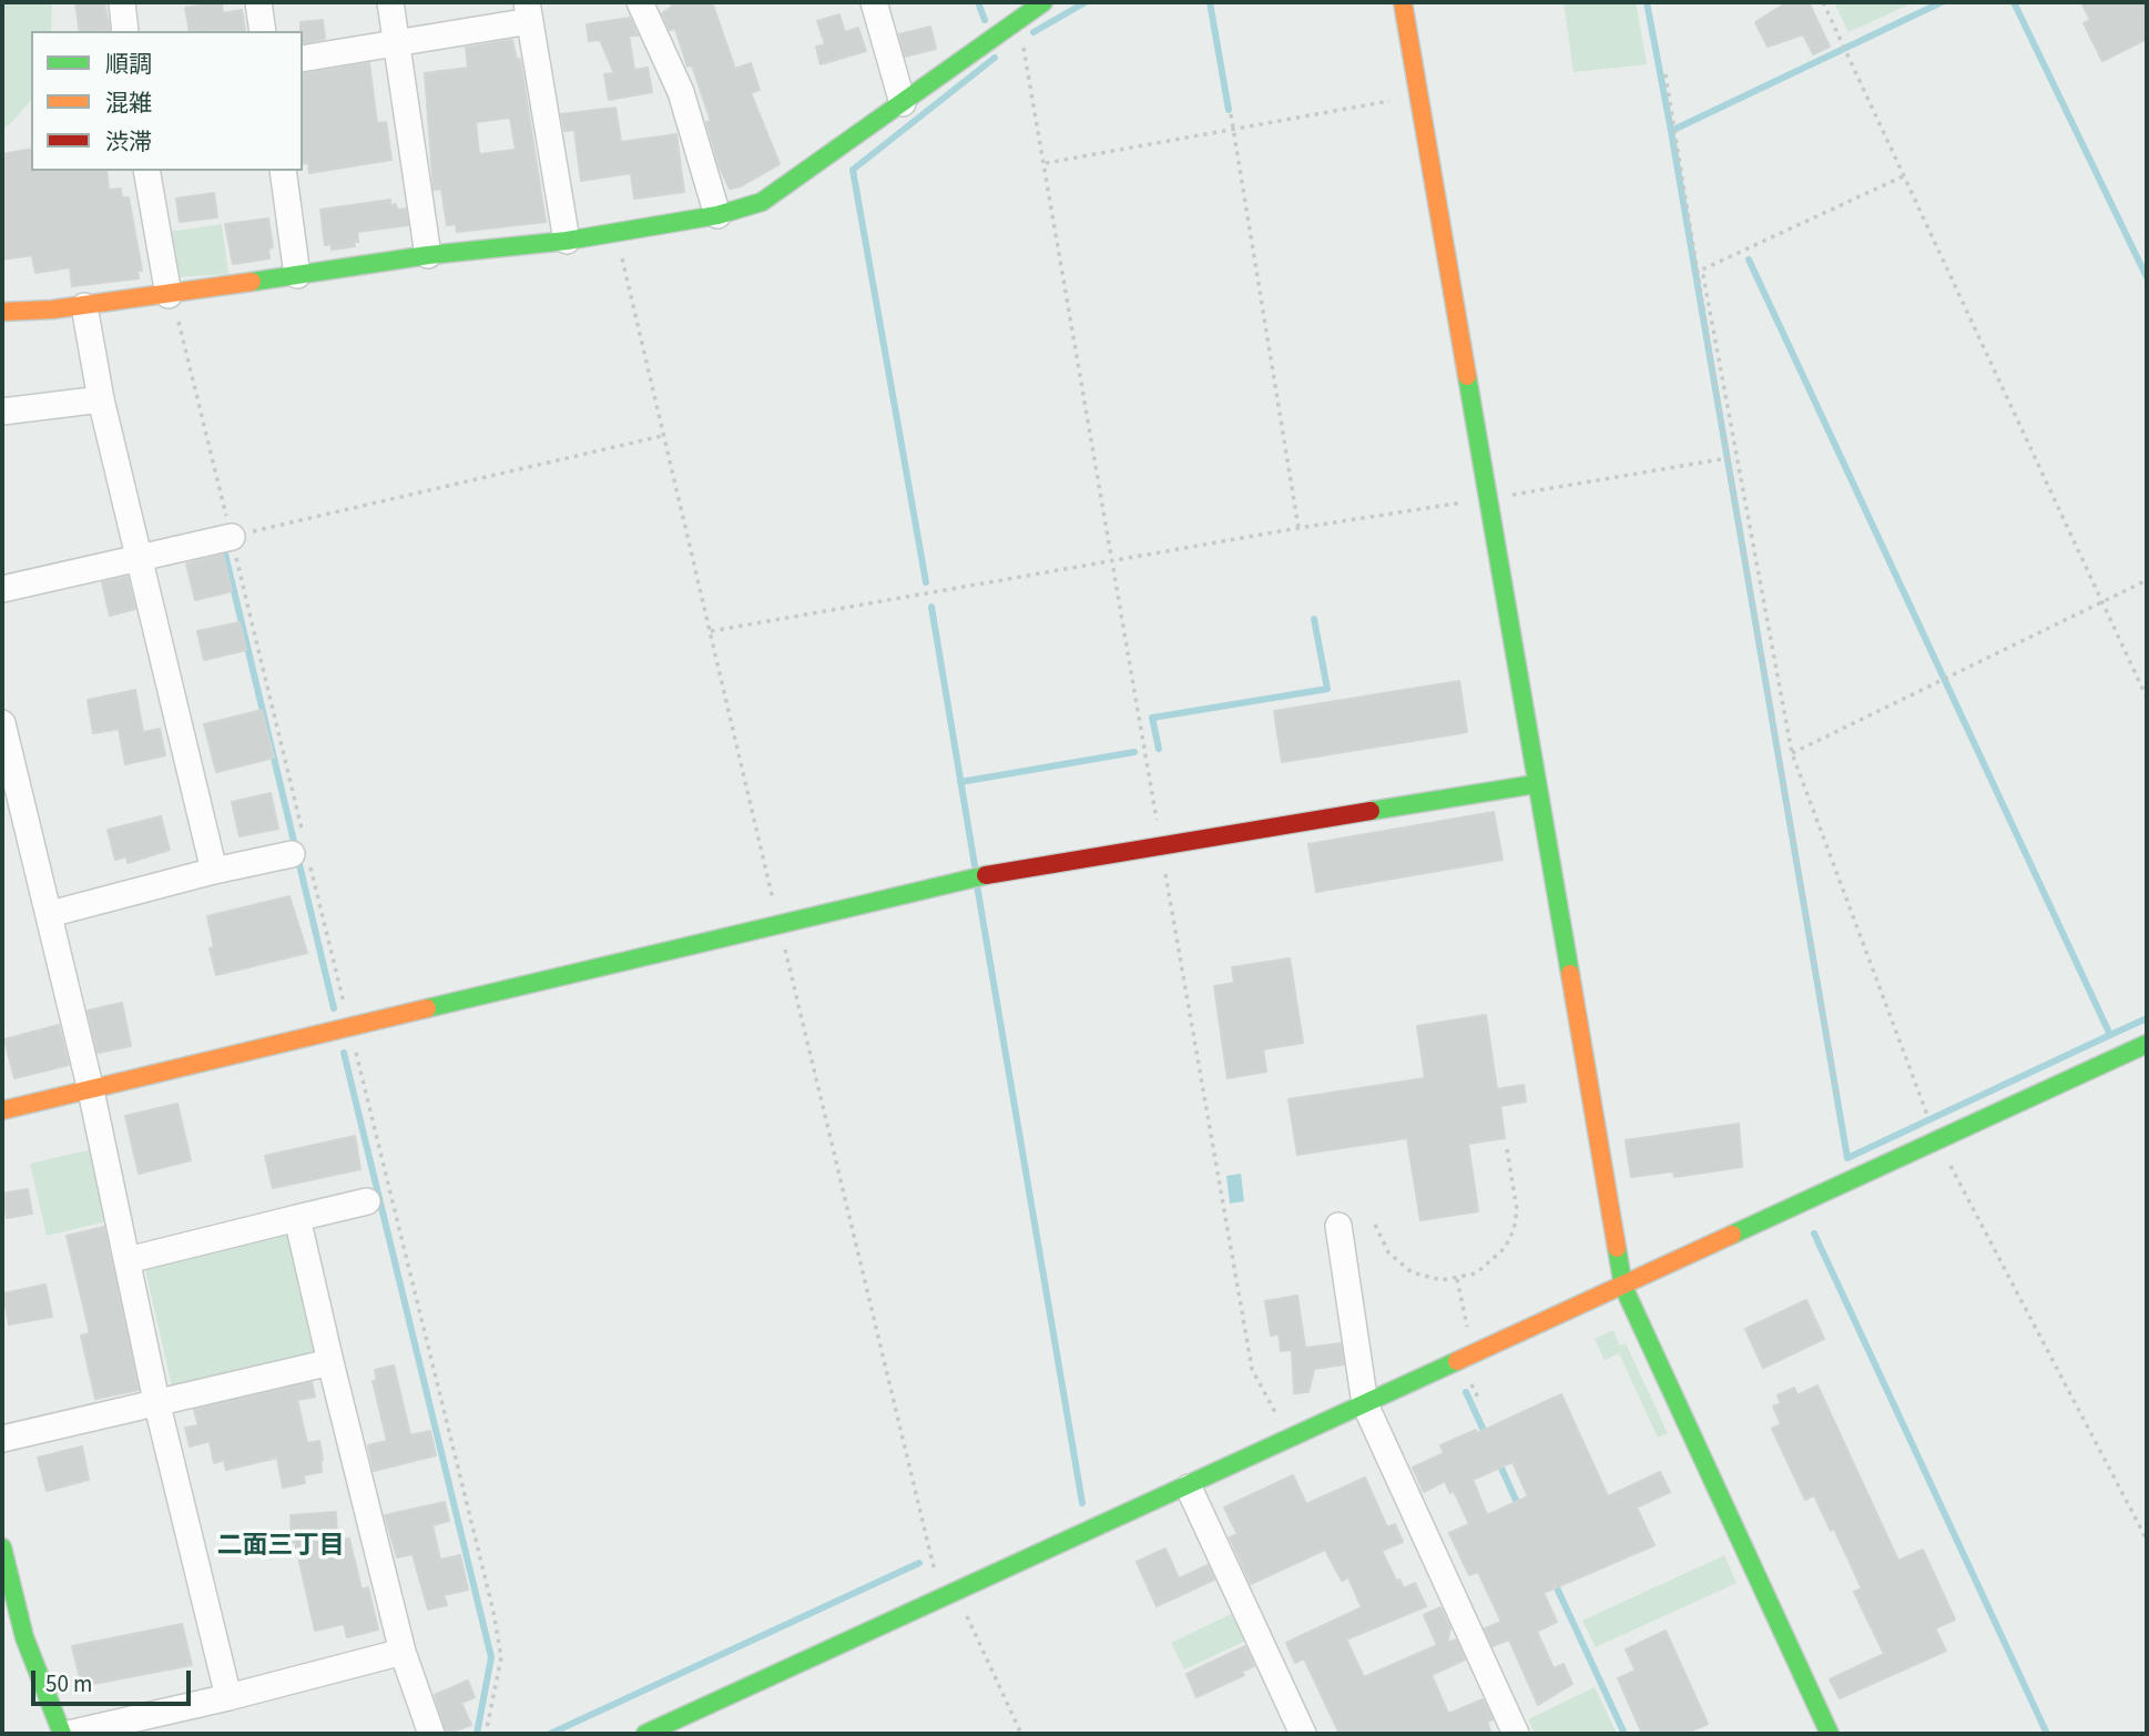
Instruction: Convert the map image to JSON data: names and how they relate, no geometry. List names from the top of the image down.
{
  "districts": ["二面三丁目"],
  "legend": ["順調", "混雑", "渋滞"],
  "scale_bar": "50 m"
}
